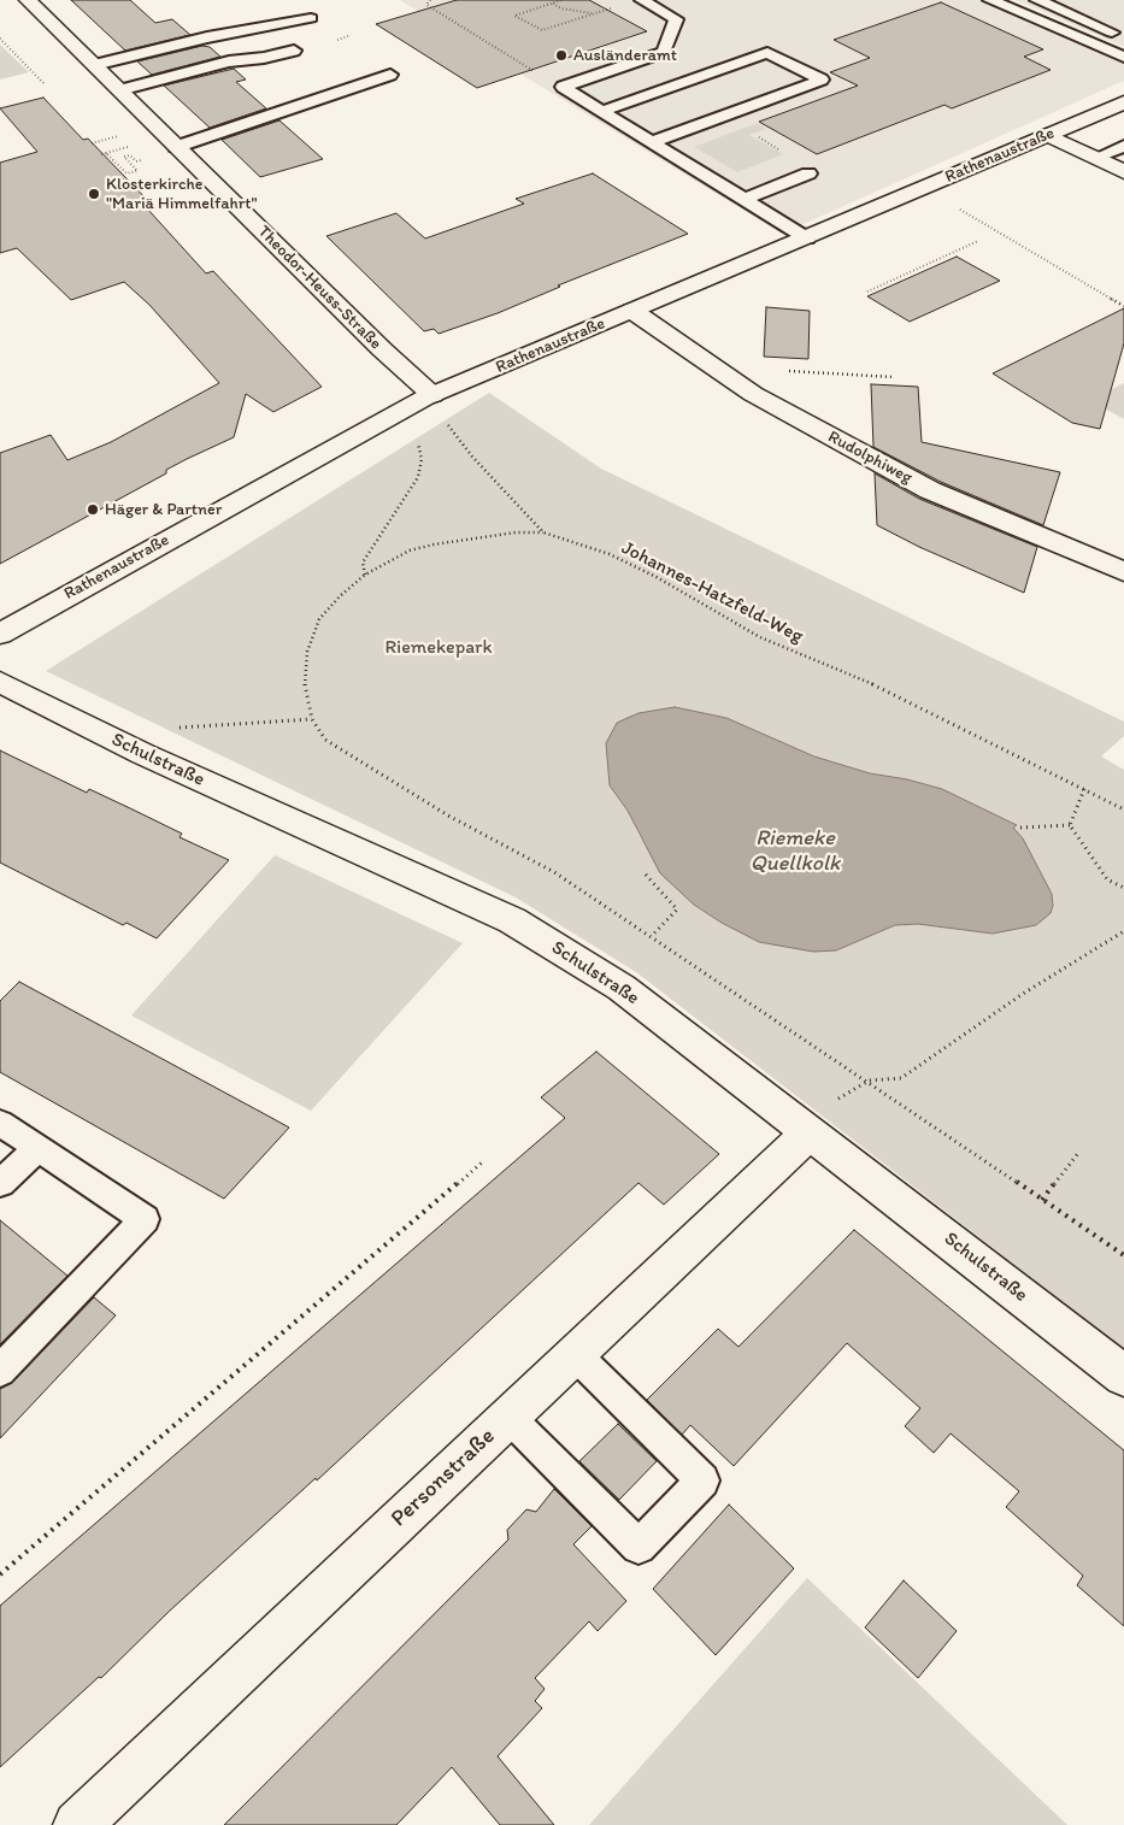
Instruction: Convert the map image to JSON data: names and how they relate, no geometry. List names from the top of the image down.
{
  "streets": {
    "street": [
      "Rathenaustraße",
      "Theodor-Heuss-Straße",
      "Rudolphiweg",
      "Schulstraße",
      "Personstraße"
    ],
    "path": ["Johannes-Hatzfeld-Weg"]
  },
  "crossings": [
    ["Rathenaustraße", "Theodor-Heuss-Straße"],
    ["Rathenaustraße", "Rudolphiweg"],
    ["Rathenaustraße", "Johannes-Hatzfeld-Weg"],
    ["Theodor-Heuss-Straße", "Johannes-Hatzfeld-Weg"],
    ["Schulstraße", "Personstraße"]
  ],
  "water": ["Riemeke Quellkolk"],
  "parks": ["Riemekepark"],
  "places": ["Ausländeramt", "Klosterkirche \"Mariä Himmelfahrt\"", "Häger & Partner"]
}
